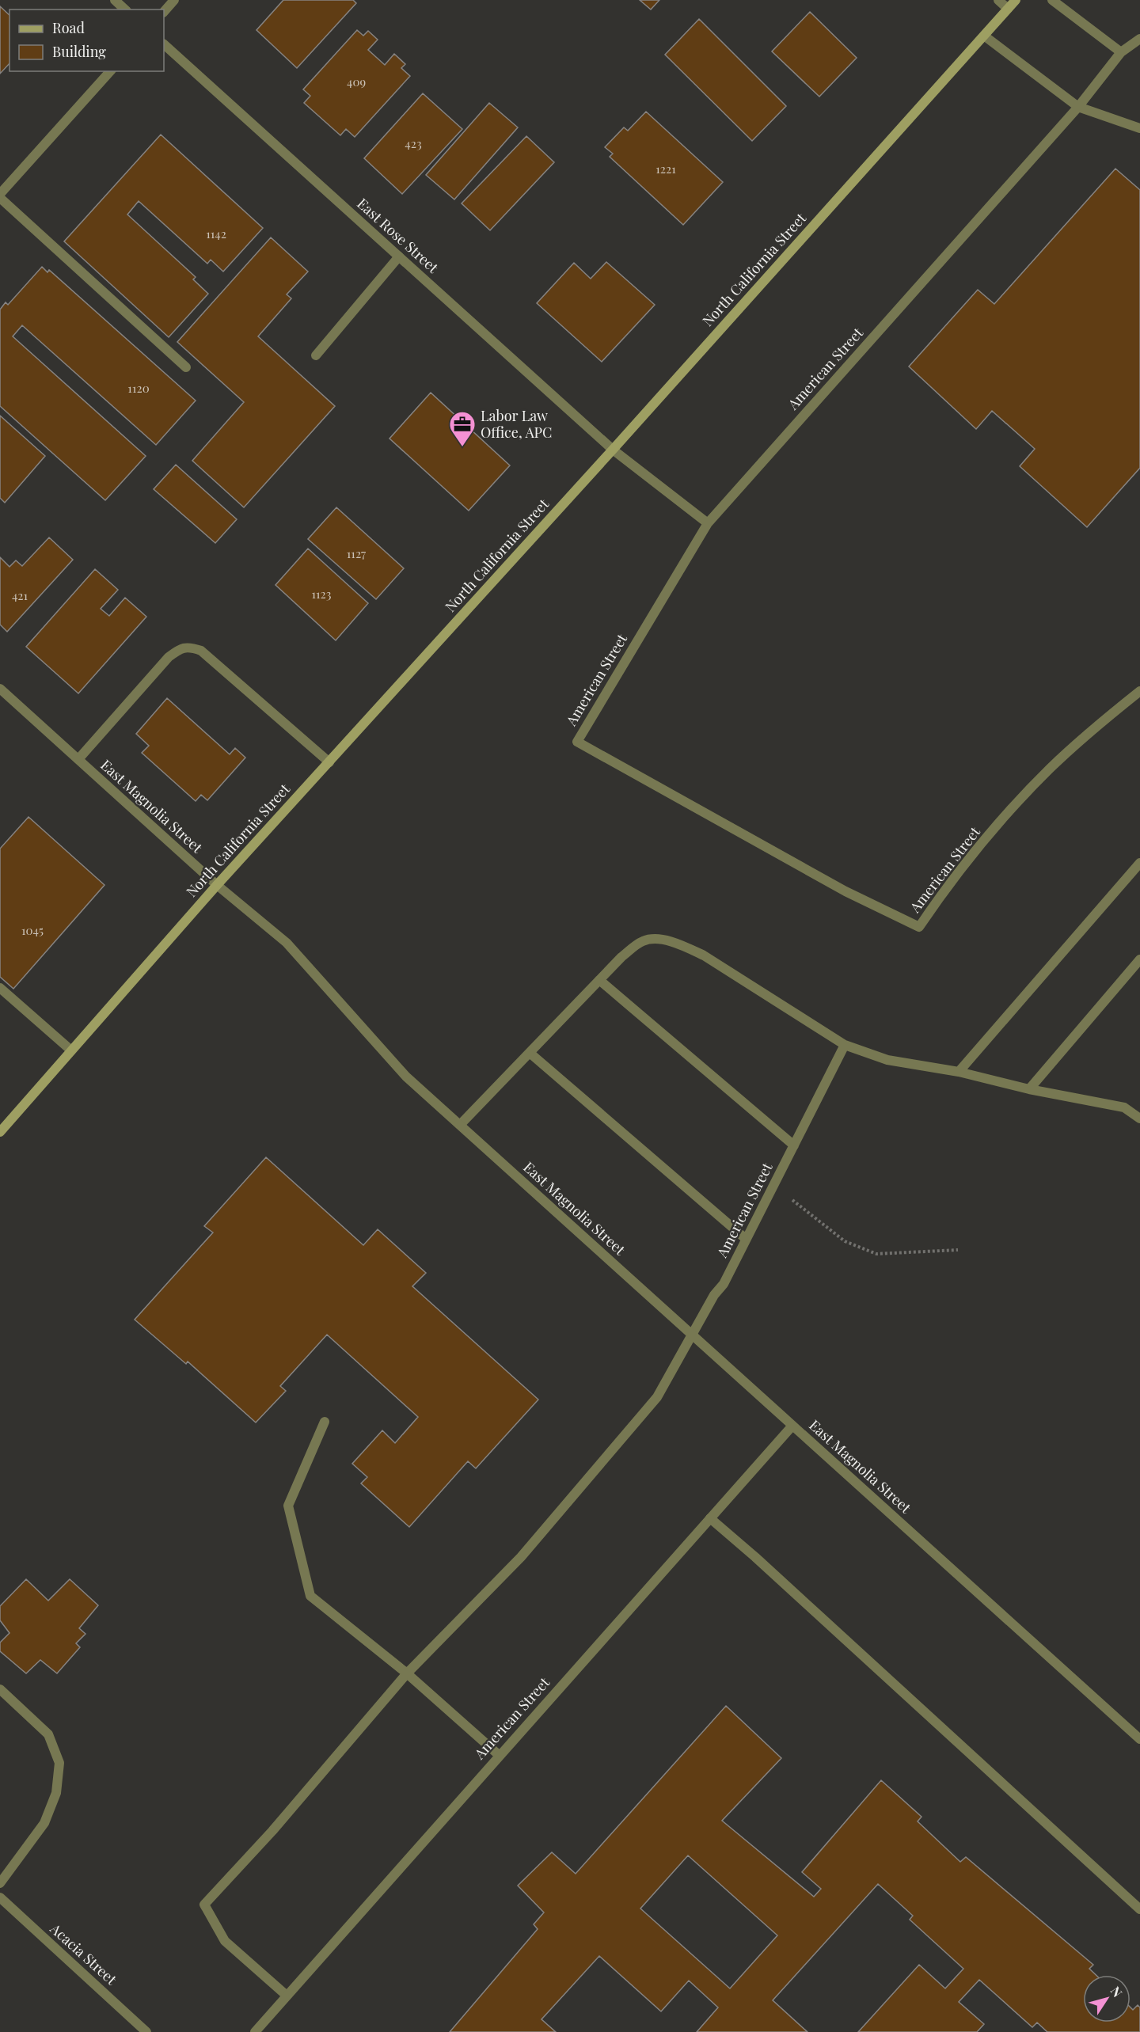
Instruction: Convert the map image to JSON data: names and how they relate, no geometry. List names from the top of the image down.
{
  "streets": {
    "street": [
      "East Rose Street",
      "North California Street",
      "American Street",
      "East Magnolia Street",
      "Acacia Street"
    ]
  },
  "crossings": [
    ["East Rose Street", "North California Street"],
    ["East Rose Street", "American Street"],
    ["North California Street", "East Magnolia Street"],
    ["American Street", "East Magnolia Street"]
  ],
  "places": {
    "office": ["Labor Law Office, APC"]
  },
  "house_numbers": [
    "409",
    "423",
    "1221",
    "1142",
    "1120",
    "1127",
    "1123",
    "421",
    "1045"
  ],
  "legend": ["Road", "Building"],
  "north": "top right"
}
